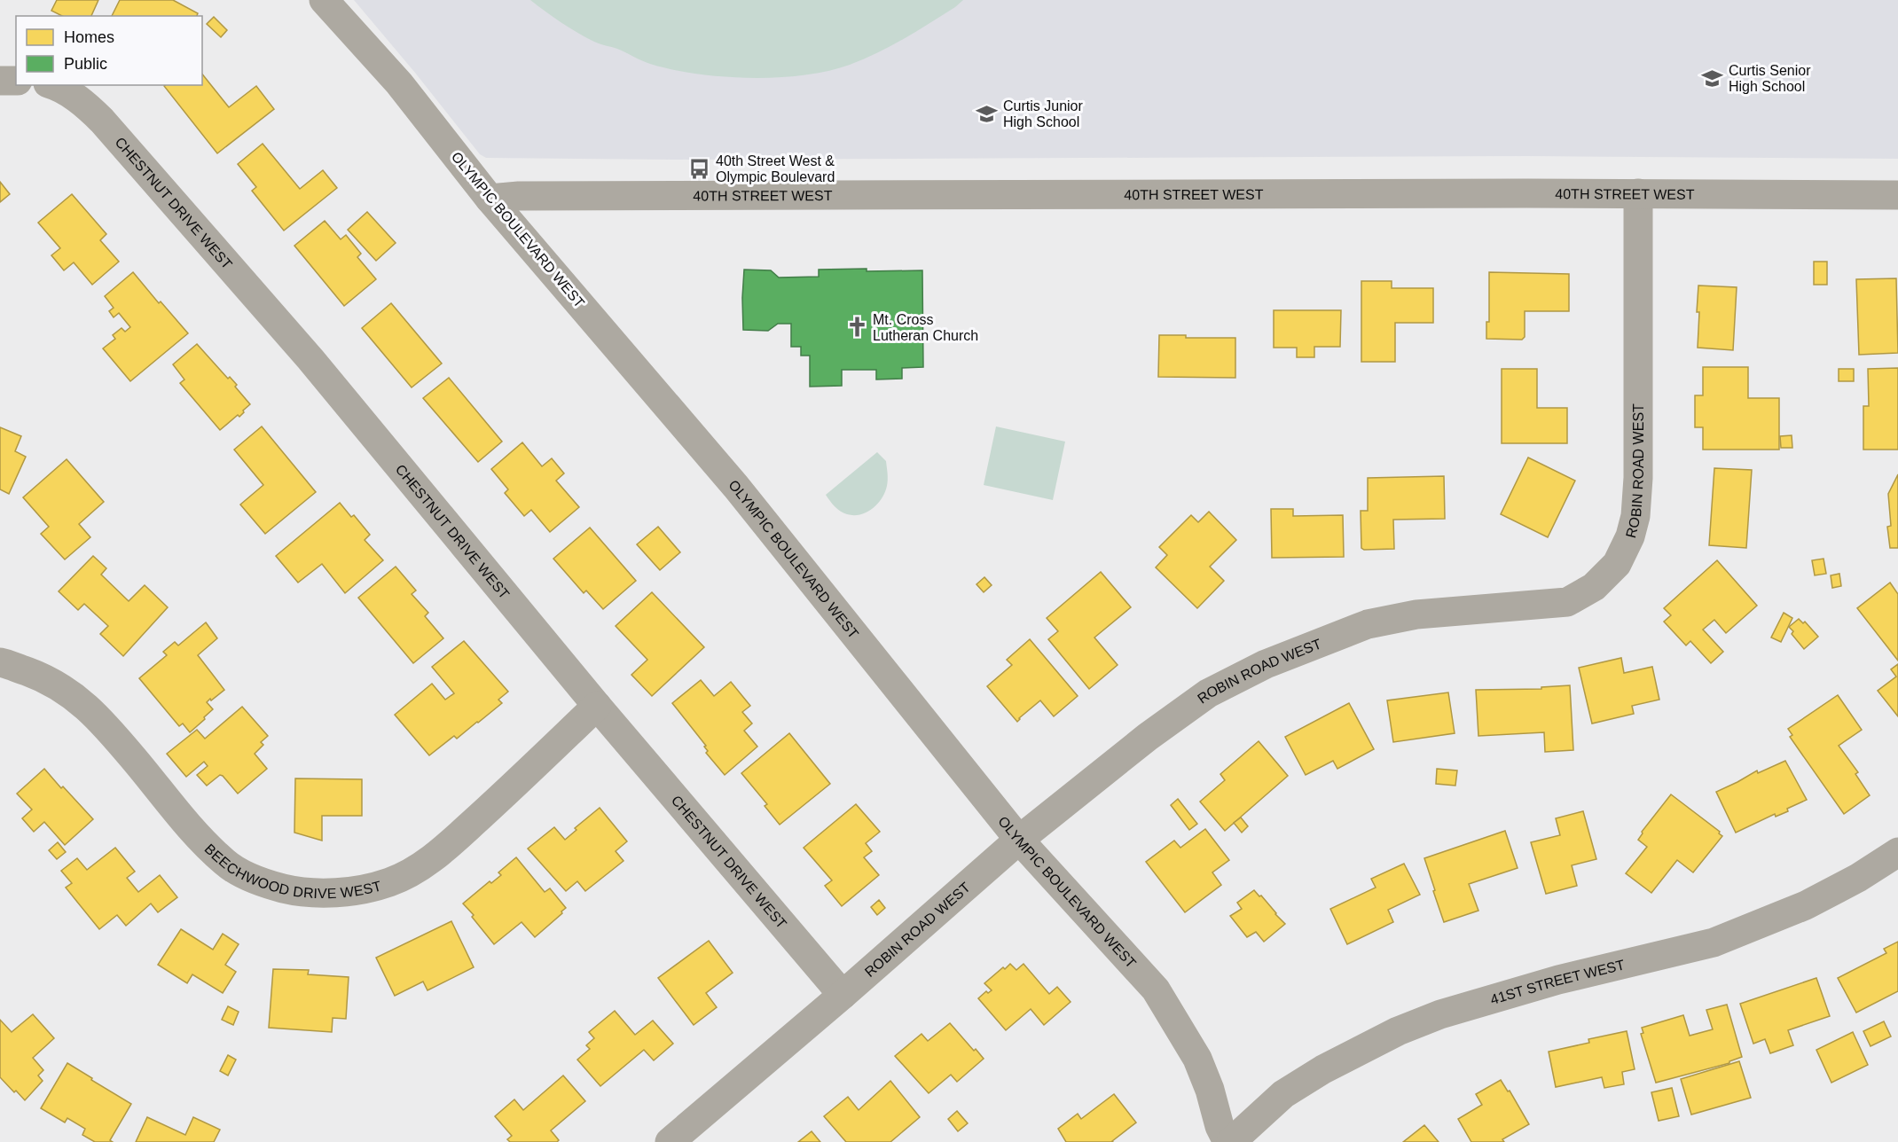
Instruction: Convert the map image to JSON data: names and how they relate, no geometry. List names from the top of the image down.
{
  "streets": {
    "street": [
      "40TH STREET WEST",
      "CHESTNUT DRIVE WEST",
      "OLYMPIC BOULEVARD WEST",
      "ROBIN ROAD WEST",
      "BEECHWOOD DRIVE WEST",
      "41ST STREET WEST"
    ]
  },
  "crossings": [
    ["40TH STREET WEST", "OLYMPIC BOULEVARD WEST"],
    ["40TH STREET WEST", "ROBIN ROAD WEST"],
    ["CHESTNUT DRIVE WEST", "ROBIN ROAD WEST"],
    ["CHESTNUT DRIVE WEST", "BEECHWOOD DRIVE WEST"],
    ["OLYMPIC BOULEVARD WEST", "ROBIN ROAD WEST"],
    ["OLYMPIC BOULEVARD WEST", "41ST STREET WEST"]
  ],
  "places": {
    "school or university": ["Curtis Senior High School", "Curtis Junior High School"],
    "bus stop": ["40th Street West & Olympic Boulevard"],
    "church": ["Mt. Cross Lutheran Church"]
  },
  "legend": ["Homes", "Public"]
}
